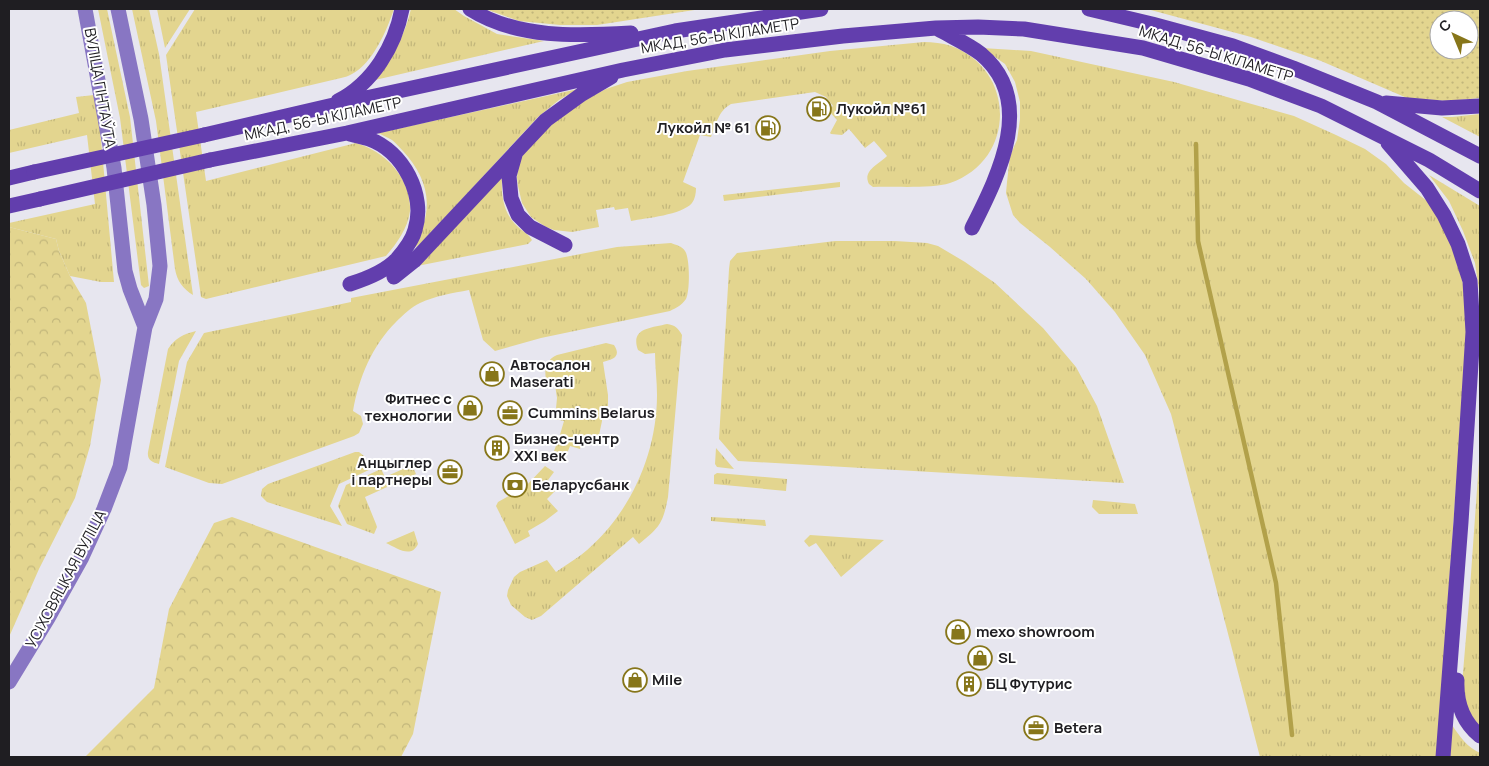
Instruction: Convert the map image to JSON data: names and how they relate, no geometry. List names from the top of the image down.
{
  "streets": {
    "highway": ["МКАД, 56-Ы КІЛАМЕТР"],
    "main road": ["ВУЛІЦА ГІНТАЎТА", "УСІХСВЯЦКАЯ ВУЛІЦА"]
  },
  "crossings": [
    ["ВУЛІЦА ГІНТАЎТА", "УСІХСВЯЦКАЯ ВУЛІЦА"]
  ],
  "places": {
    "fuel station": ["Лукойл №61", "Лукойл № 61"],
    "shop": [
      "Автосалон Maserati",
      "Фитнес с технологии",
      "mexo showroom",
      "SL",
      "Mile"
    ],
    "office": ["Cummins Belarus", "Анцыглер і партнеры", "Betera"],
    "building": ["Бизнес-центр XXI век", "БЦ Футурис"],
    "bank": ["Беларусбанк"]
  },
  "north": "top left"
}
